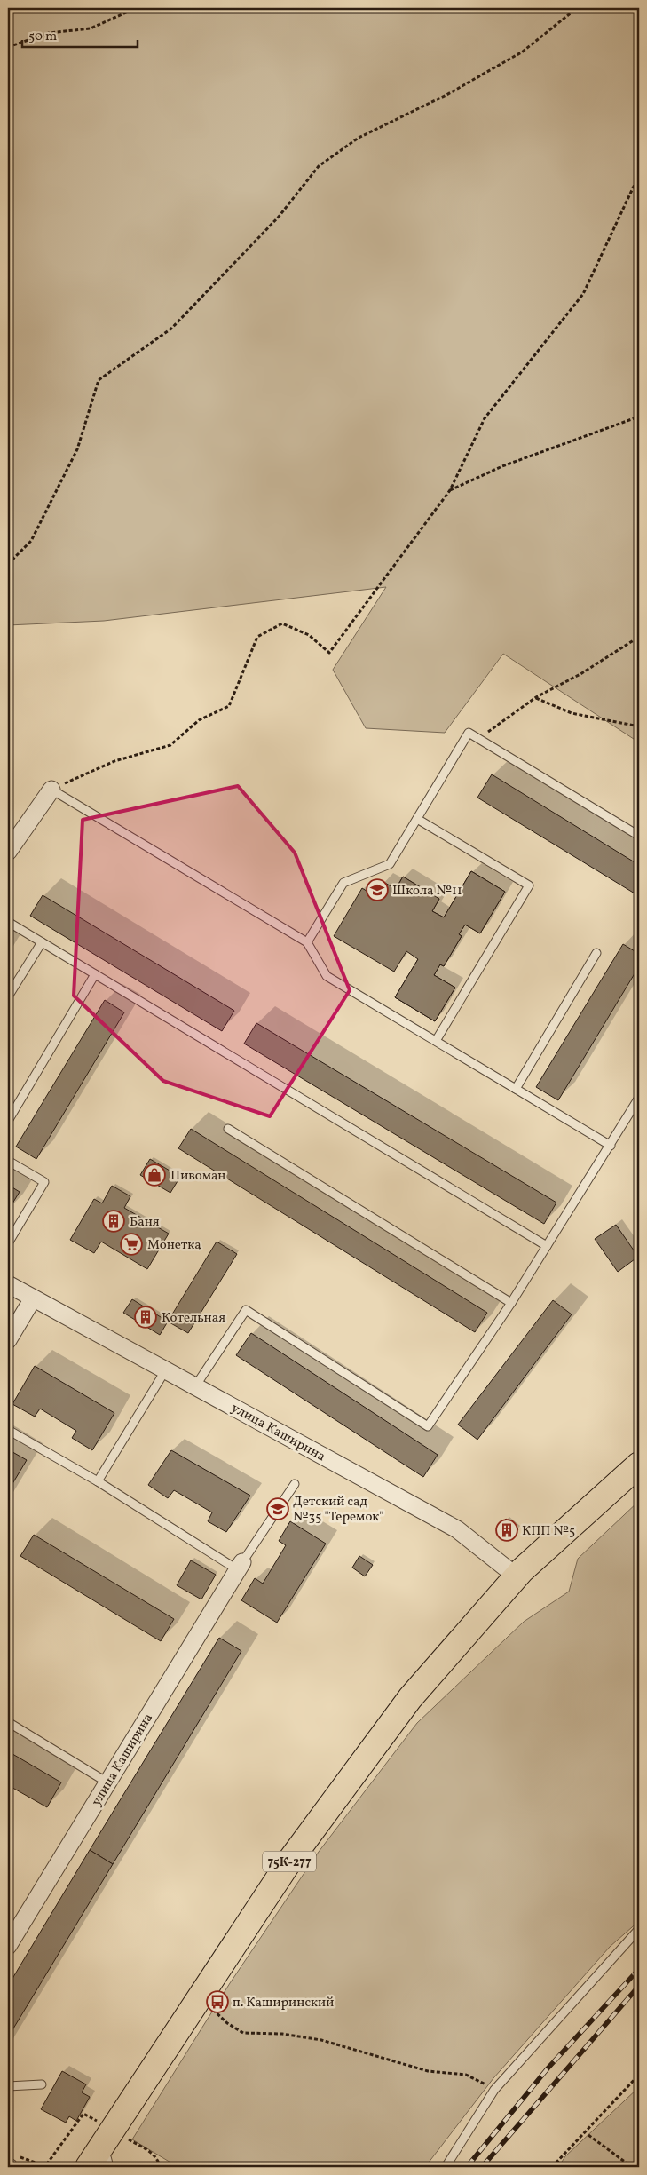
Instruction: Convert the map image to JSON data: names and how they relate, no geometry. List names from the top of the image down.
{
  "streets": {
    "main road": ["75К-277"],
    "street": ["улица Каширина"]
  },
  "crossings": [
    ["улица Каширина", "75К-277"]
  ],
  "places": {
    "school or university": ["Школа №11", "Детский сад №35 \"Теремок\""],
    "shop": ["Пивоман"],
    "building": ["Баня", "Котельная", "КПП №5"],
    "supermarket": ["Монетка"],
    "bus stop": ["п. Каширинский"]
  },
  "scale_bar": "50 m"
}
